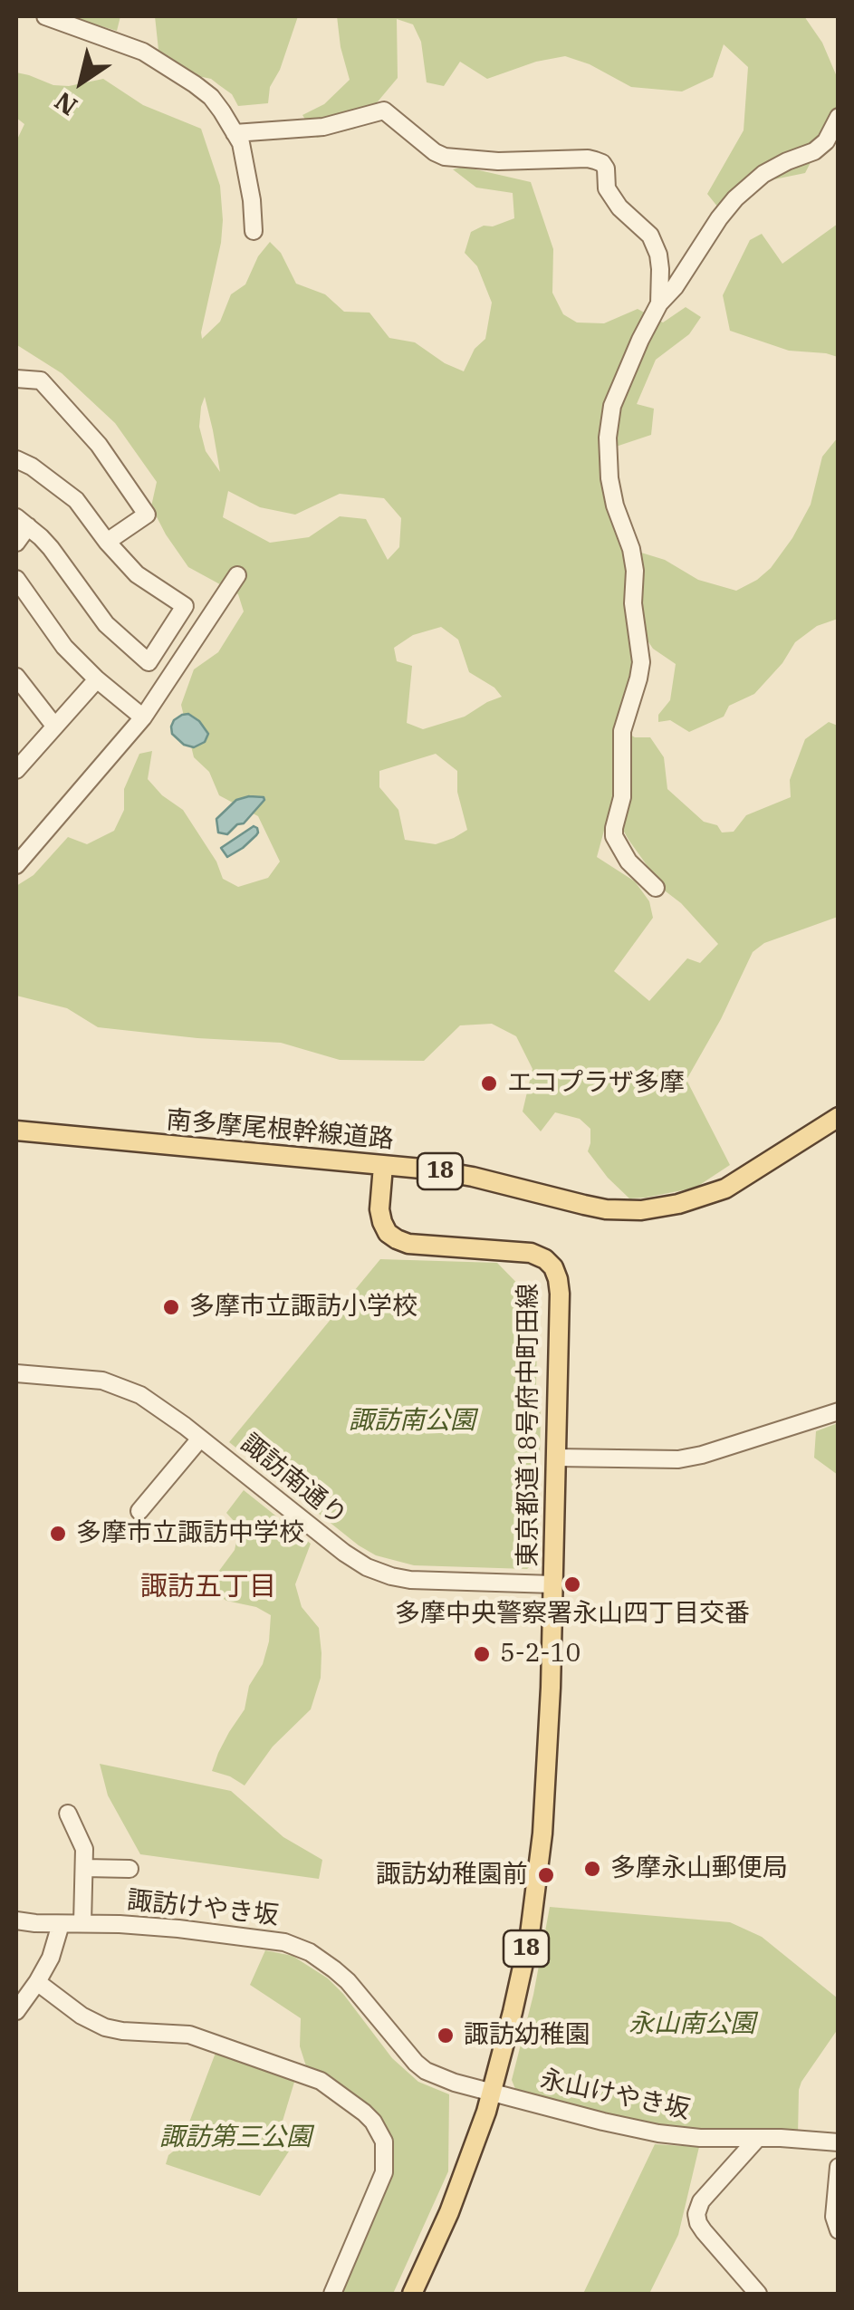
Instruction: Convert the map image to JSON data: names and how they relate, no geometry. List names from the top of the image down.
{
  "streets": {
    "main road": ["南多摩尾根幹線道路", "18", "東京都道18号府中町田線"],
    "street": ["諏訪南通り", "諏訪けやき坂", "永山けやき坂"]
  },
  "crossings": [
    ["南多摩尾根幹線道路", "東京都道18号府中町田線"],
    ["東京都道18号府中町田線", "諏訪南通り"],
    ["東京都道18号府中町田線", "諏訪けやき坂"],
    ["東京都道18号府中町田線", "永山けやき坂"],
    ["諏訪けやき坂", "永山けやき坂"]
  ],
  "districts": ["諏訪五丁目"],
  "parks": ["諏訪南公園", "永山南公園", "諏訪第三公園"],
  "places": [
    "エコプラザ多摩",
    "多摩市立諏訪小学校",
    "多摩市立諏訪中学校",
    "多摩中央警察署永山四丁目交番",
    "5-2-10",
    "多摩永山郵便局",
    "諏訪幼稚園前",
    "諏訪幼稚園"
  ],
  "north": "bottom left"
}
